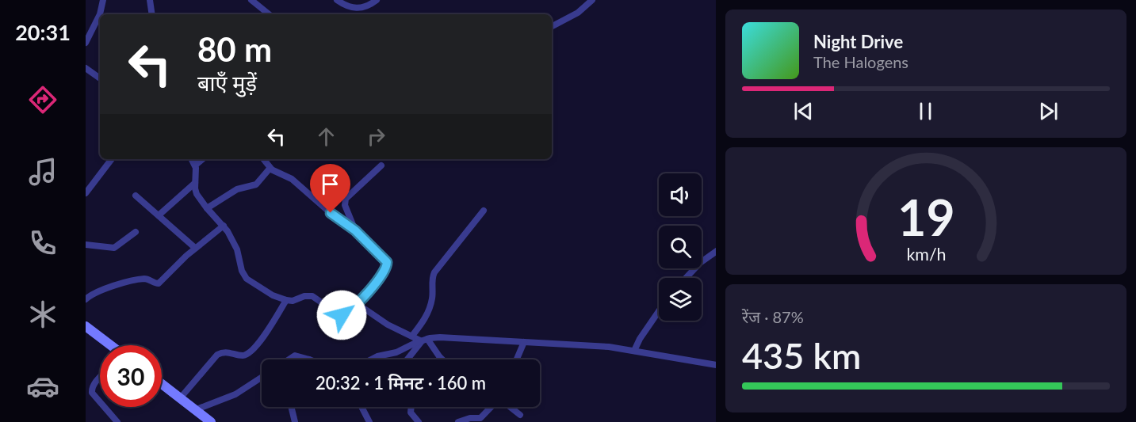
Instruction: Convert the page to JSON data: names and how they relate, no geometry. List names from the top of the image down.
{
  "page": {
    "tabs": "20:31",
    "turn": ["80 m", "बाएँ मुड़ें"],
    "song": ["Night Drive", "The Halogens"],
    "tile": ["रेंज · 87%", "435 km"],
    "limit": "30",
    "trip": "20:32 · 1 मिनट · 160 m",
    "gauge": ["19", "km/h"]
  }
}
